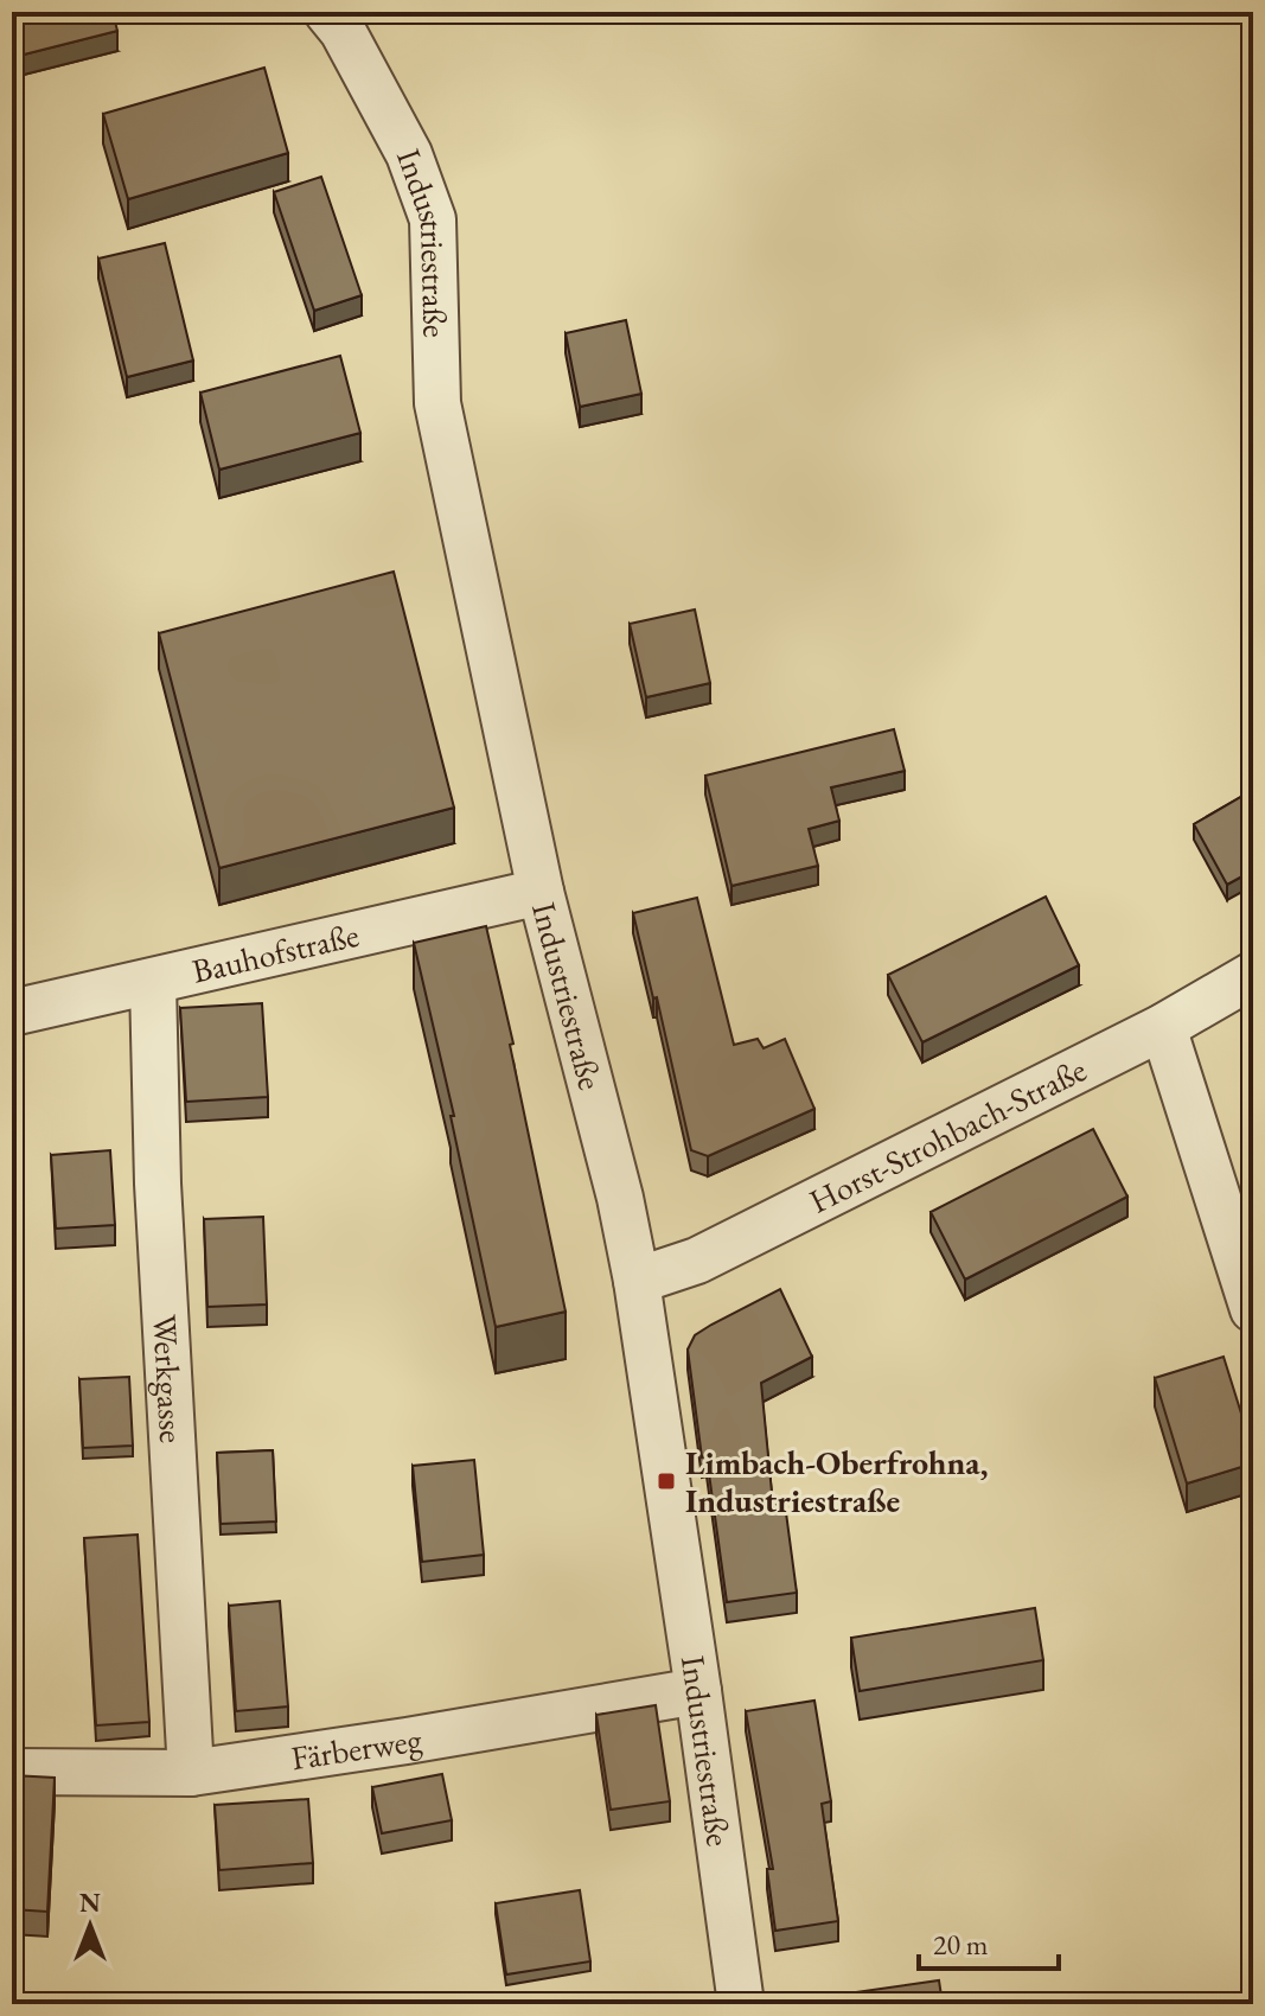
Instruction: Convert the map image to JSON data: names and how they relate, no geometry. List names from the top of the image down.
{
  "streets": {
    "street": [
      "Industriestraße",
      "Bauhofstraße",
      "Horst-Strohbach-Straße",
      "Werkgasse",
      "Färberweg"
    ]
  },
  "crossings": [
    ["Industriestraße", "Bauhofstraße"],
    ["Industriestraße", "Horst-Strohbach-Straße"],
    ["Industriestraße", "Färberweg"],
    ["Bauhofstraße", "Werkgasse"],
    ["Werkgasse", "Färberweg"]
  ],
  "places": {
    "transit": ["Limbach-Oberfrohna, Industriestraße"]
  },
  "scale_bar": "20 m",
  "north": "top"
}
